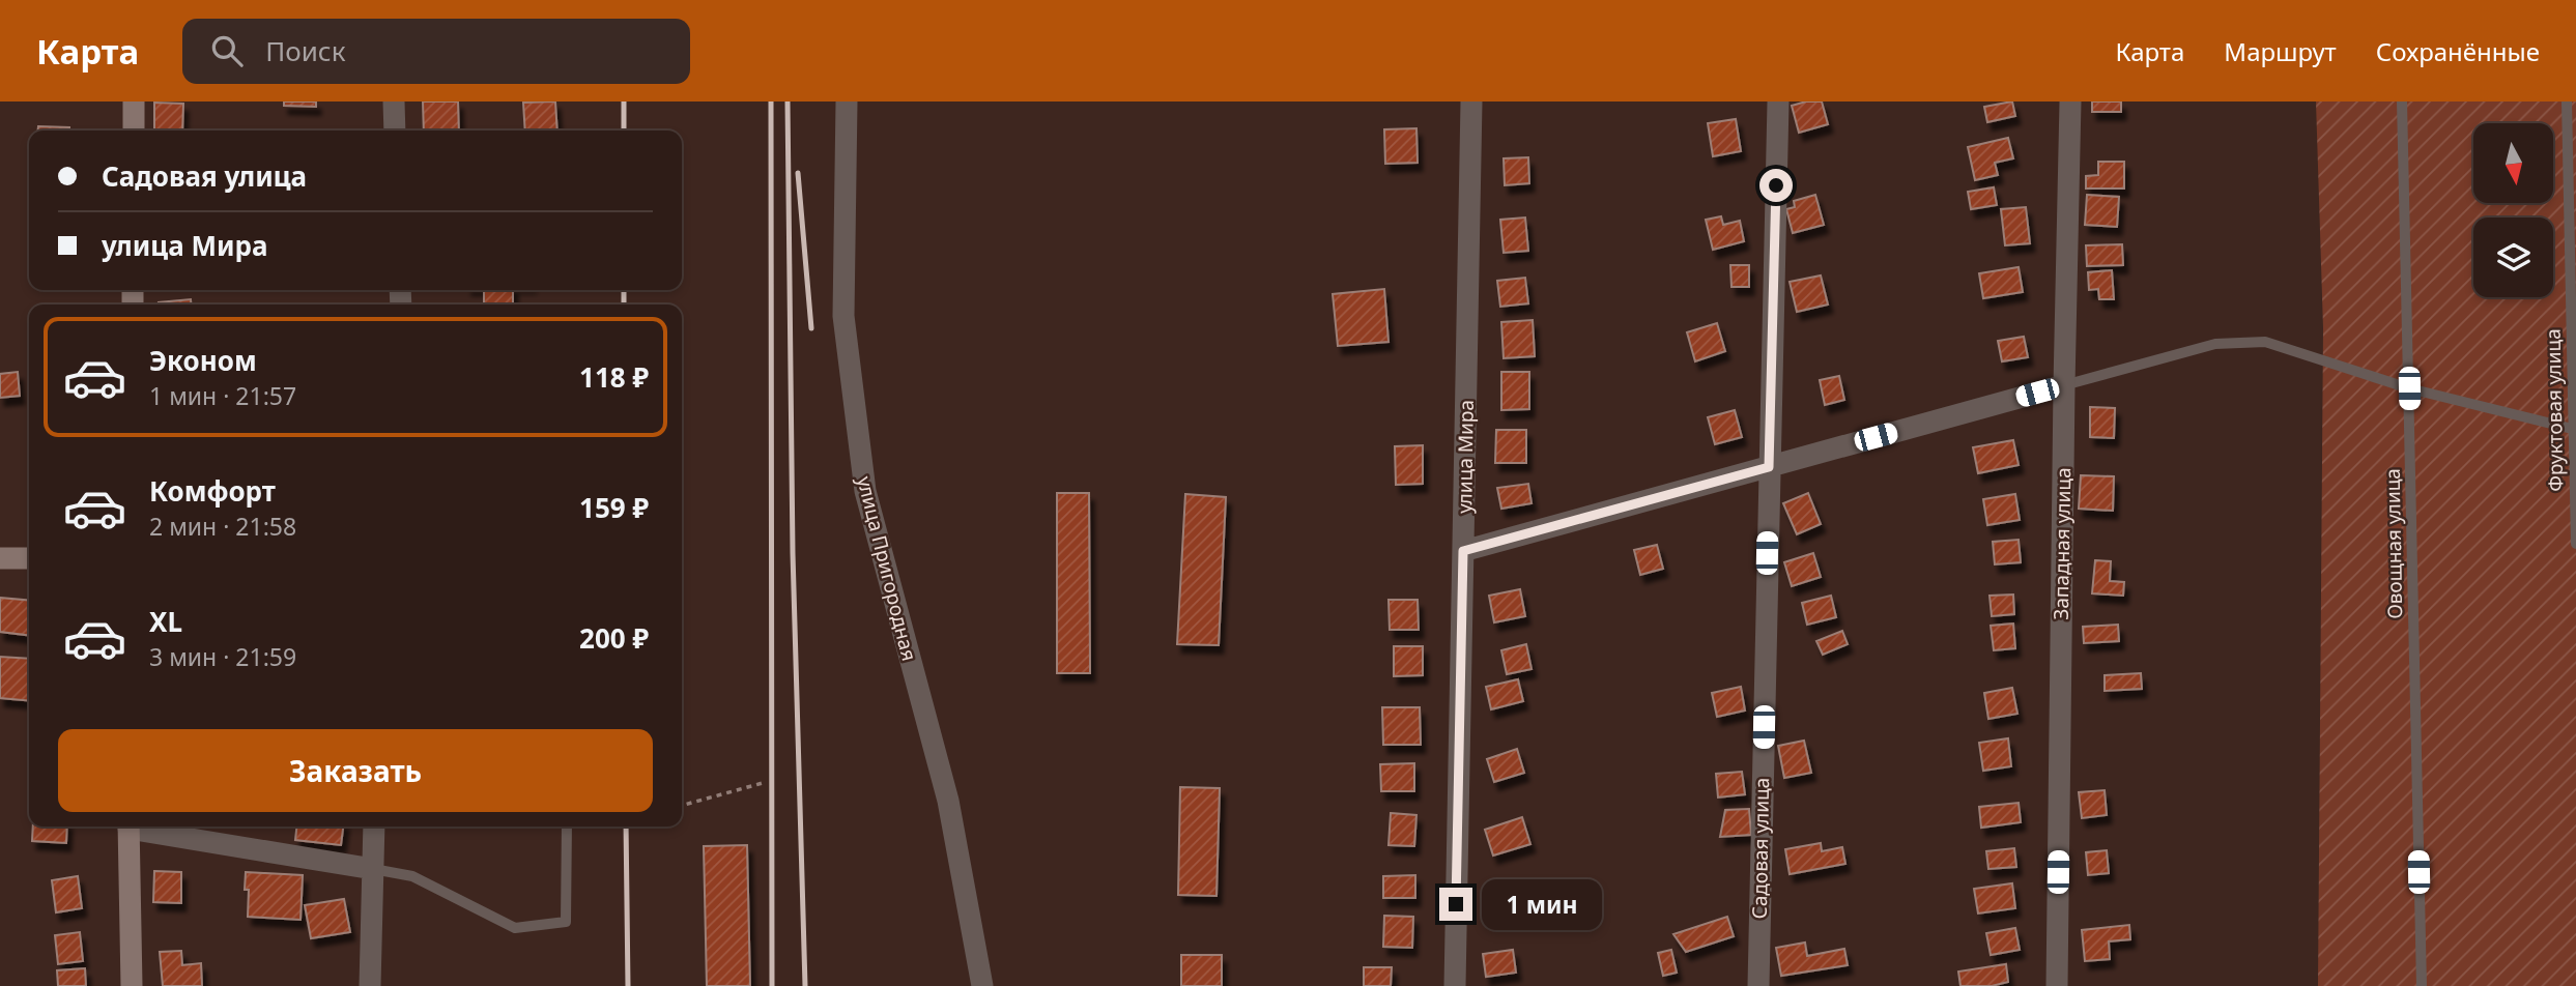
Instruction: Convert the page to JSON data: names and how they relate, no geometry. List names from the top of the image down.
{
  "streets": {
    "street": [
      "улица Мира",
      "Западная улица",
      "улица Пригородная",
      "Садовая улица"
    ],
    "lane": ["Фруктовая улица", "Овощная улица"]
  },
  "north": "bottom",
  "page": {
    "header": "Карта",
    "search": "Поиск",
    "nav": ["Карта", "Маршрут", "Сохранённые"],
    "banner": ["Садовая улица", "улица Мира"],
    "list": [
      {
        "name": "Эконом",
        "note": "1 мин · 21:57",
        "value": "118 ₽"
      },
      {
        "name": "Комфорт",
        "note": "2 мин · 21:58",
        "value": "159 ₽"
      },
      {
        "name": "XL",
        "note": "3 мин · 21:59",
        "value": "200 ₽"
      }
    ],
    "buttons": "Заказать",
    "bubble": "1 мин"
  }
}
